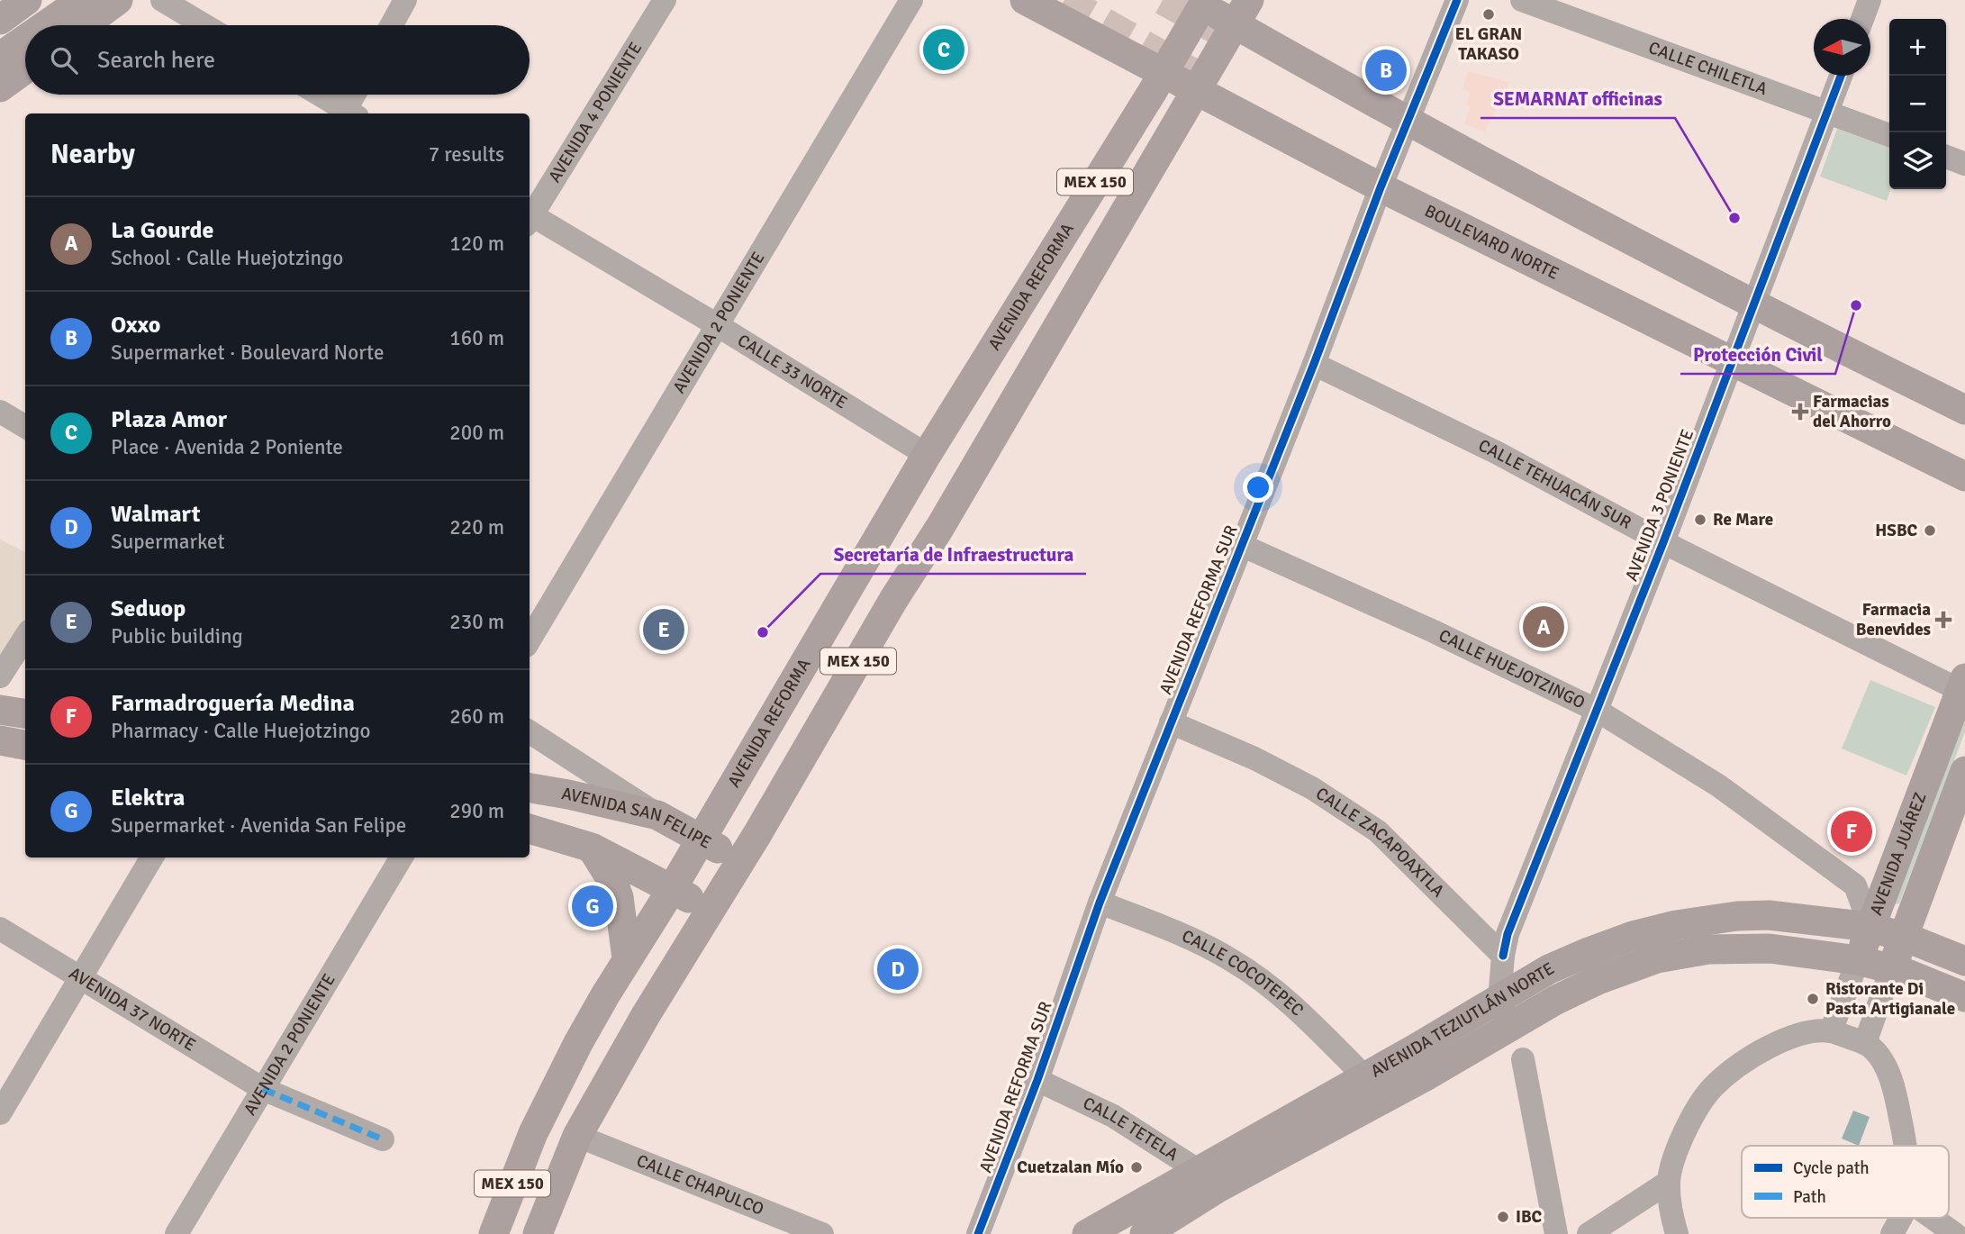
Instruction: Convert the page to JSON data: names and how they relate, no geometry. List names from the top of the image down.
{
  "streets": {
    "main road": [
      "MEX 150",
      "BOULEVARD NORTE",
      "AVENIDA REFORMA",
      "AVENIDA SAN FELIPE",
      "AVENIDA JUÁREZ",
      "AVENIDA TEZIUTLÁN NORTE"
    ],
    "street": [
      "CALLE CHILETLA",
      "AVENIDA 4 PONIENTE",
      "AVENIDA 2 PONIENTE",
      "CALLE 33 NORTE",
      "CALLE TEHUACÁN SUR",
      "AVENIDA 3 PONIENTE",
      "AVENIDA REFORMA SUR",
      "CALLE HUEJOTZINGO",
      "CALLE ZACAPOAXTLA",
      "CALLE COCOTEPEC",
      "AVENIDA 37 NORTE",
      "CALLE TETELA",
      "CALLE CHAPULCO"
    ]
  },
  "crossings": [
    ["CALLE CHILETLA", "AVENIDA 3 PONIENTE"],
    ["MEX 150", "BOULEVARD NORTE"],
    ["MEX 150", "AVENIDA SAN FELIPE"],
    ["MEX 150", "CALLE CHAPULCO"],
    ["BOULEVARD NORTE", "AVENIDA REFORMA"],
    ["BOULEVARD NORTE", "AVENIDA 3 PONIENTE"],
    ["BOULEVARD NORTE", "AVENIDA REFORMA SUR"],
    ["AVENIDA REFORMA", "CALLE 33 NORTE"],
    ["AVENIDA REFORMA", "AVENIDA SAN FELIPE"],
    ["AVENIDA 2 PONIENTE", "CALLE 33 NORTE"],
    ["AVENIDA 2 PONIENTE", "AVENIDA 37 NORTE"],
    ["CALLE TEHUACÁN SUR", "AVENIDA 3 PONIENTE"],
    ["CALLE TEHUACÁN SUR", "AVENIDA REFORMA SUR"],
    ["CALLE TEHUACÁN SUR", "AVENIDA JUÁREZ"],
    ["AVENIDA 3 PONIENTE", "CALLE HUEJOTZINGO"],
    ["AVENIDA 3 PONIENTE", "CALLE ZACAPOAXTLA"],
    ["AVENIDA REFORMA SUR", "CALLE HUEJOTZINGO"],
    ["AVENIDA REFORMA SUR", "CALLE ZACAPOAXTLA"],
    ["AVENIDA REFORMA SUR", "CALLE COCOTEPEC"],
    ["AVENIDA REFORMA SUR", "CALLE TETELA"],
    ["CALLE HUEJOTZINGO", "AVENIDA JUÁREZ"],
    ["CALLE HUEJOTZINGO", "AVENIDA TEZIUTLÁN NORTE"],
    ["AVENIDA JUÁREZ", "AVENIDA TEZIUTLÁN NORTE"],
    ["CALLE COCOTEPEC", "AVENIDA TEZIUTLÁN NORTE"],
    ["AVENIDA TEZIUTLÁN NORTE", "CALLE TETELA"]
  ],
  "places": {
    "other": [
      "EL GRAN TAKASO",
      "SEMARNAT officinas",
      "Protección Civil",
      "Re Mare",
      "HSBC",
      "Secretaría de Infraestructura",
      "Ristorante Di Pasta Artigianale",
      "Cuetzalan Mío",
      "IBC"
    ],
    "health": ["Farmacias del Ahorro", "Farmacia Benevides"]
  },
  "legend": ["Cycle path", "Path"],
  "north": "left",
  "page": {
    "map_buttons": ["+", "−"],
    "pins": [
      "C",
      "B",
      "A",
      "E",
      "F",
      "G",
      "D"
    ],
    "search": "Search here",
    "heading": ["Nearby", "7 results"],
    "list": [
      {
        "mark": "A",
        "name": "La Gourde",
        "note": "School · Calle Huejotzingo",
        "value": "120 m"
      },
      {
        "mark": "B",
        "name": "Oxxo",
        "note": "Supermarket · Boulevard Norte",
        "value": "160 m"
      },
      {
        "mark": "C",
        "name": "Plaza Amor",
        "note": "Place · Avenida 2 Poniente",
        "value": "200 m"
      },
      {
        "mark": "D",
        "name": "Walmart",
        "note": "Supermarket",
        "value": "220 m"
      },
      {
        "mark": "E",
        "name": "Seduop",
        "note": "Public building",
        "value": "230 m"
      },
      {
        "mark": "F",
        "name": "Farmadroguería Medina",
        "note": "Pharmacy · Calle Huejotzingo",
        "value": "260 m"
      },
      {
        "mark": "G",
        "name": "Elektra",
        "note": "Supermarket · Avenida San Felipe",
        "value": "290 m"
      }
    ]
  }
}
